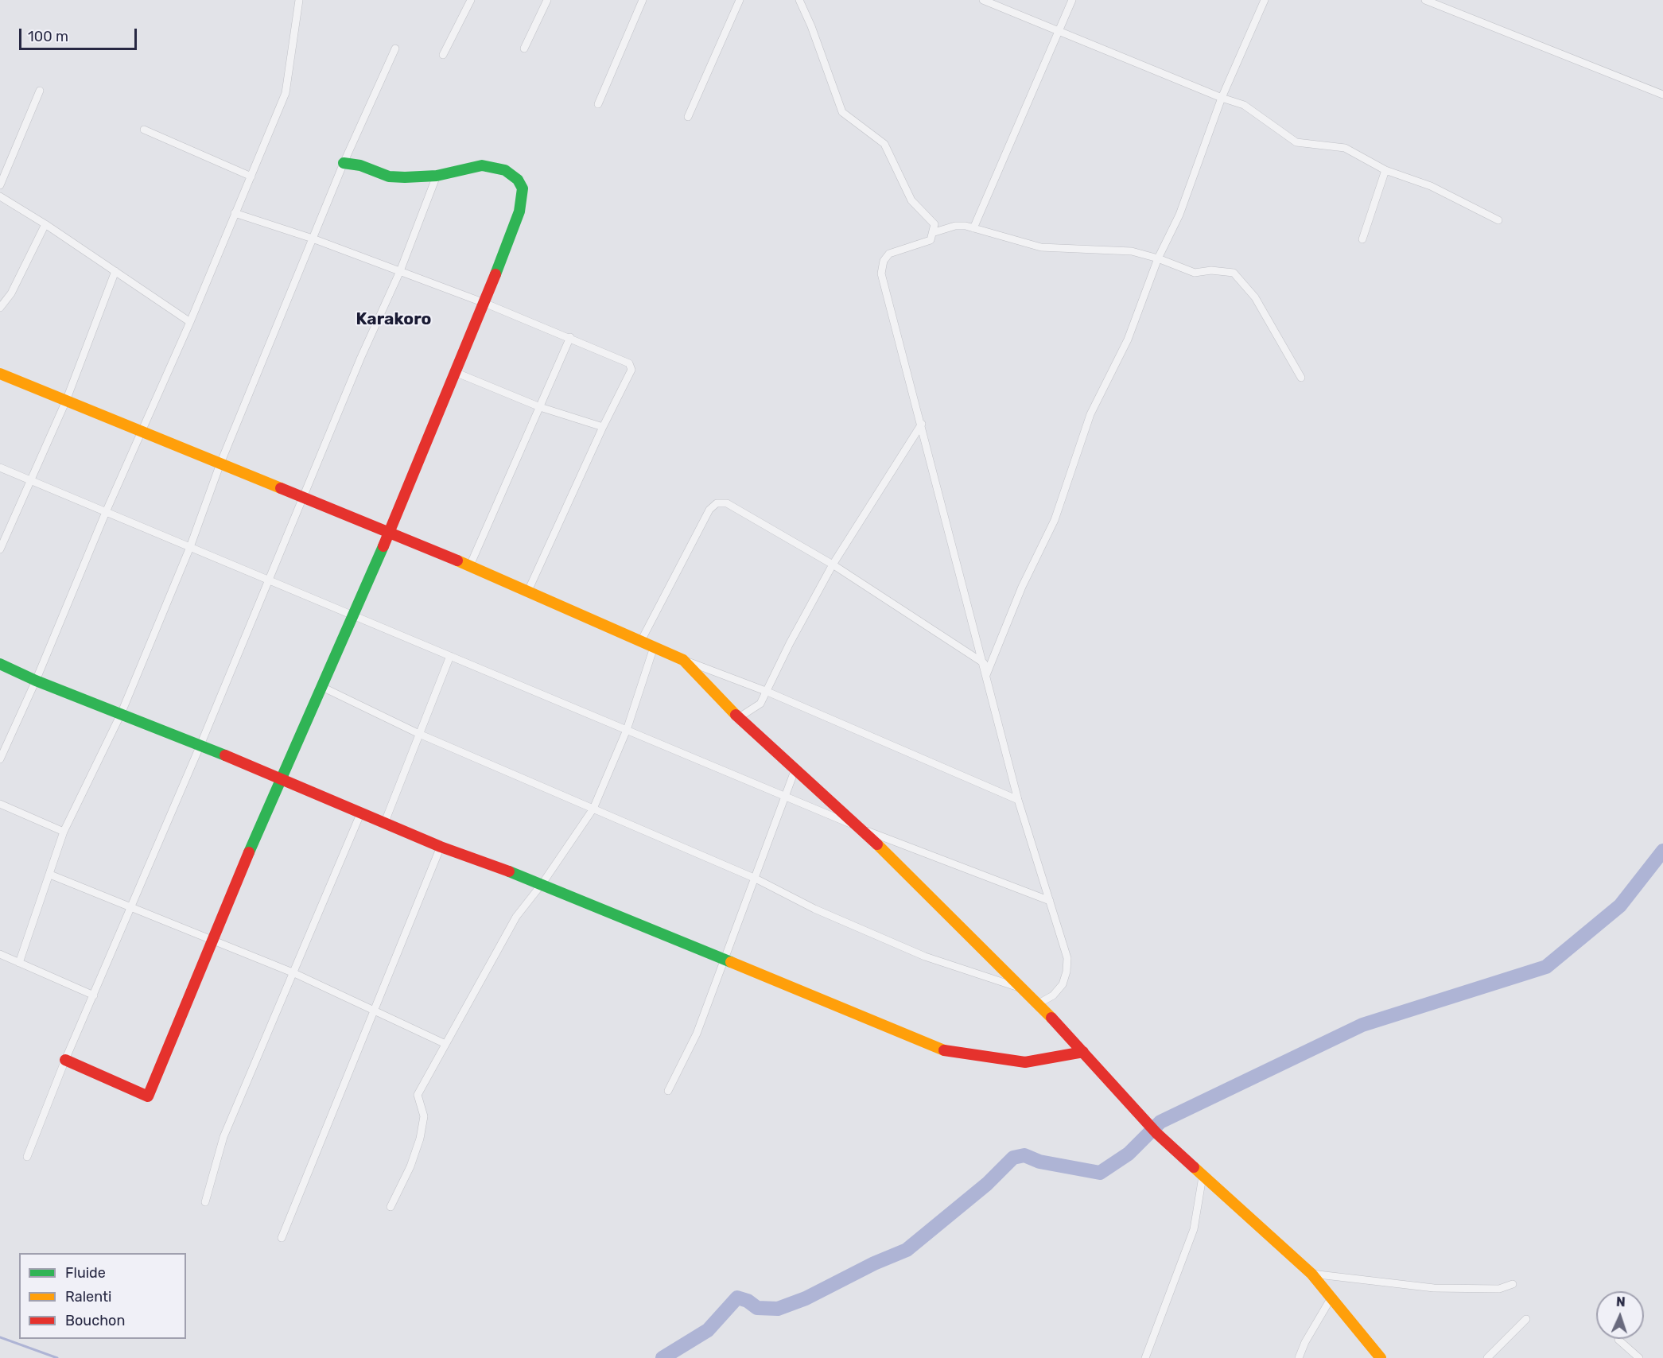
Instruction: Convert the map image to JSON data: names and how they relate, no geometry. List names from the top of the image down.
{
  "districts": ["Karakoro"],
  "legend": ["Fluide", "Ralenti", "Bouchon"],
  "scale_bar": "100 m",
  "north": "top"
}
